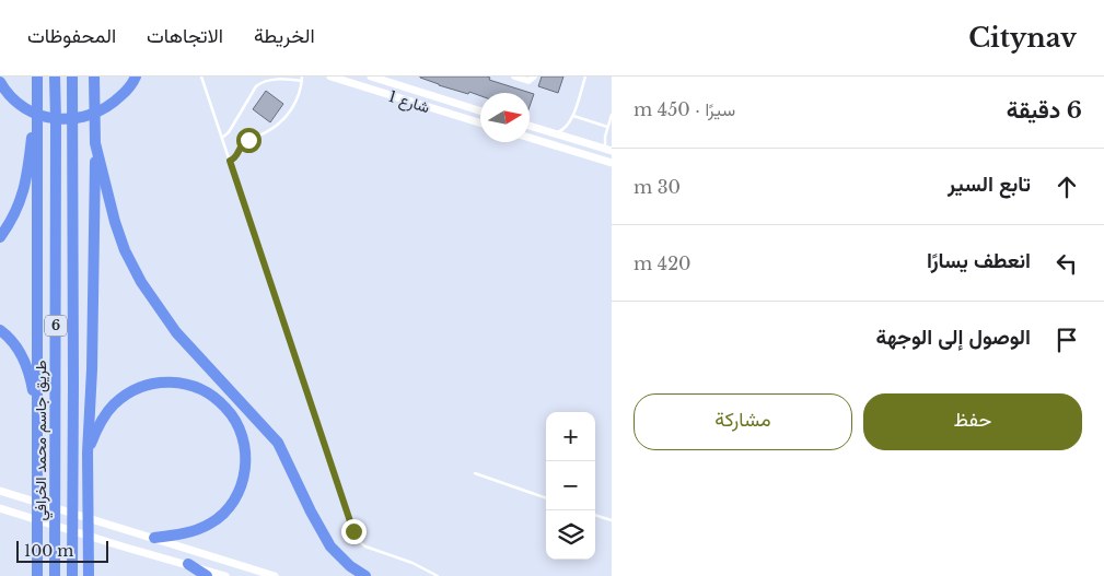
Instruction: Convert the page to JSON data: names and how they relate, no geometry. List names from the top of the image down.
{
  "streets": {
    "highway": ["6", "طريق جاسم محمد الخرافي"],
    "street": ["شارع 1"]
  },
  "scale_bar": "100 m",
  "north": "right",
  "page": {
    "header": "Citynav",
    "nav": ["الخريطة", "الاتجاهات", "المحفوظات"],
    "heading": ["6 دقيقة", "سيرًا · 450 m"],
    "list": [
      ["تابع السير", "30 m"],
      ["انعطف يسارًا", "420 m"],
      "الوصول إلى الوجهة"
    ],
    "buttons": ["حفظ", "مشاركة"],
    "map_buttons": ["+", "−"],
    "scale": "100 m"
  }
}
